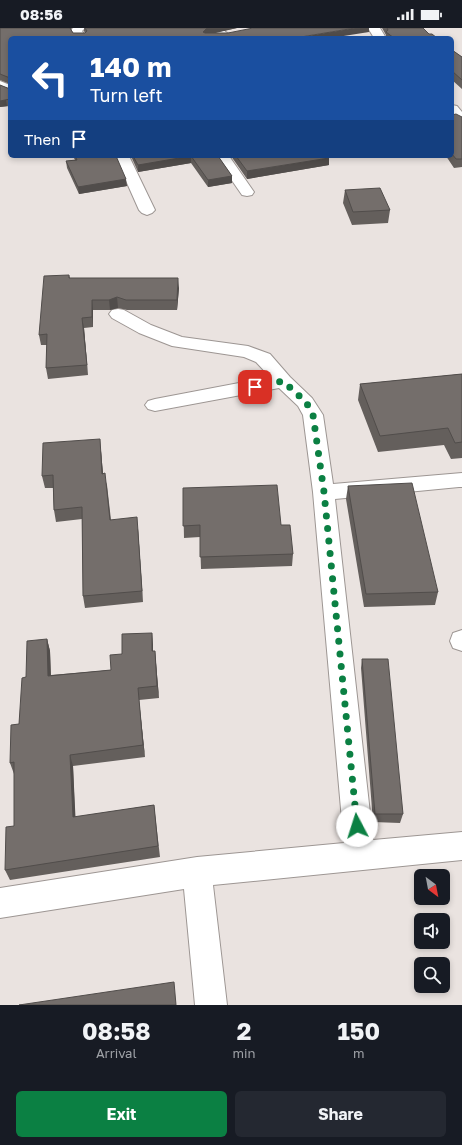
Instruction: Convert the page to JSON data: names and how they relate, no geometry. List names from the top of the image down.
{
  "north": "bottom right",
  "page": {
    "status": "08:56",
    "turn": ["140 m", "Turn left"],
    "then": "Then",
    "eta": [
      "08:58",
      "Arrival",
      "2",
      "min",
      "150",
      "m"
    ],
    "buttons": ["Exit", "Share"]
  }
}
